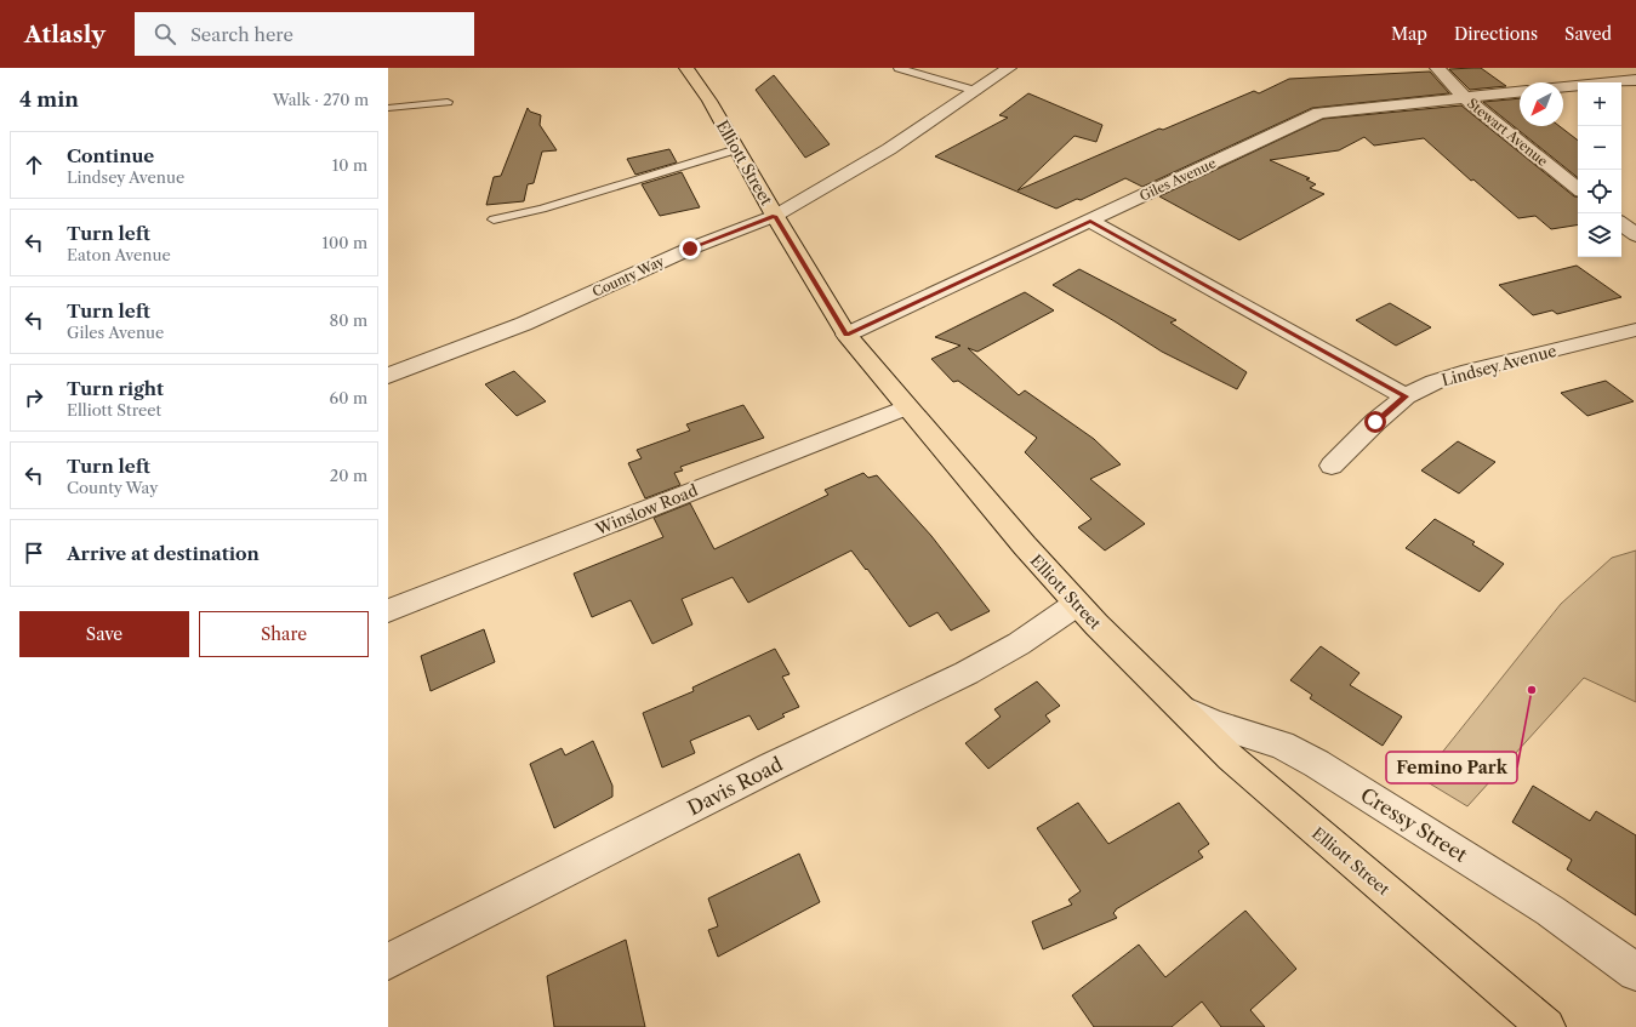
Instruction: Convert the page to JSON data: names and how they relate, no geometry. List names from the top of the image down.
{
  "streets": {
    "main road": ["Elliott Street"],
    "street": [
      "Stewart Avenue",
      "Giles Avenue",
      "County Way",
      "Lindsey Avenue",
      "Winslow Road",
      "Davis Road",
      "Cressy Street"
    ]
  },
  "crossings": [
    ["Stewart Avenue", "Giles Avenue"],
    ["Elliott Street", "Giles Avenue"],
    ["Elliott Street", "County Way"],
    ["Elliott Street", "Winslow Road"],
    ["Elliott Street", "Davis Road"],
    ["Elliott Street", "Cressy Street"]
  ],
  "places": ["Femino Park"],
  "north": "bottom left",
  "page": {
    "header": "Atlasly",
    "search": "Search here",
    "nav": ["Map", "Directions", "Saved"],
    "heading": ["4 min", "Walk · 270 m"],
    "map_buttons": ["+", "−"],
    "list": [
      ["Continue", "Lindsey Avenue", "10 m"],
      ["Turn left", "Eaton Avenue", "100 m"],
      ["Turn left", "Giles Avenue", "80 m"],
      ["Turn right", "Elliott Street", "60 m"],
      ["Turn left", "County Way", "20 m"],
      "Arrive at destination"
    ],
    "buttons": ["Save", "Share"]
  }
}
